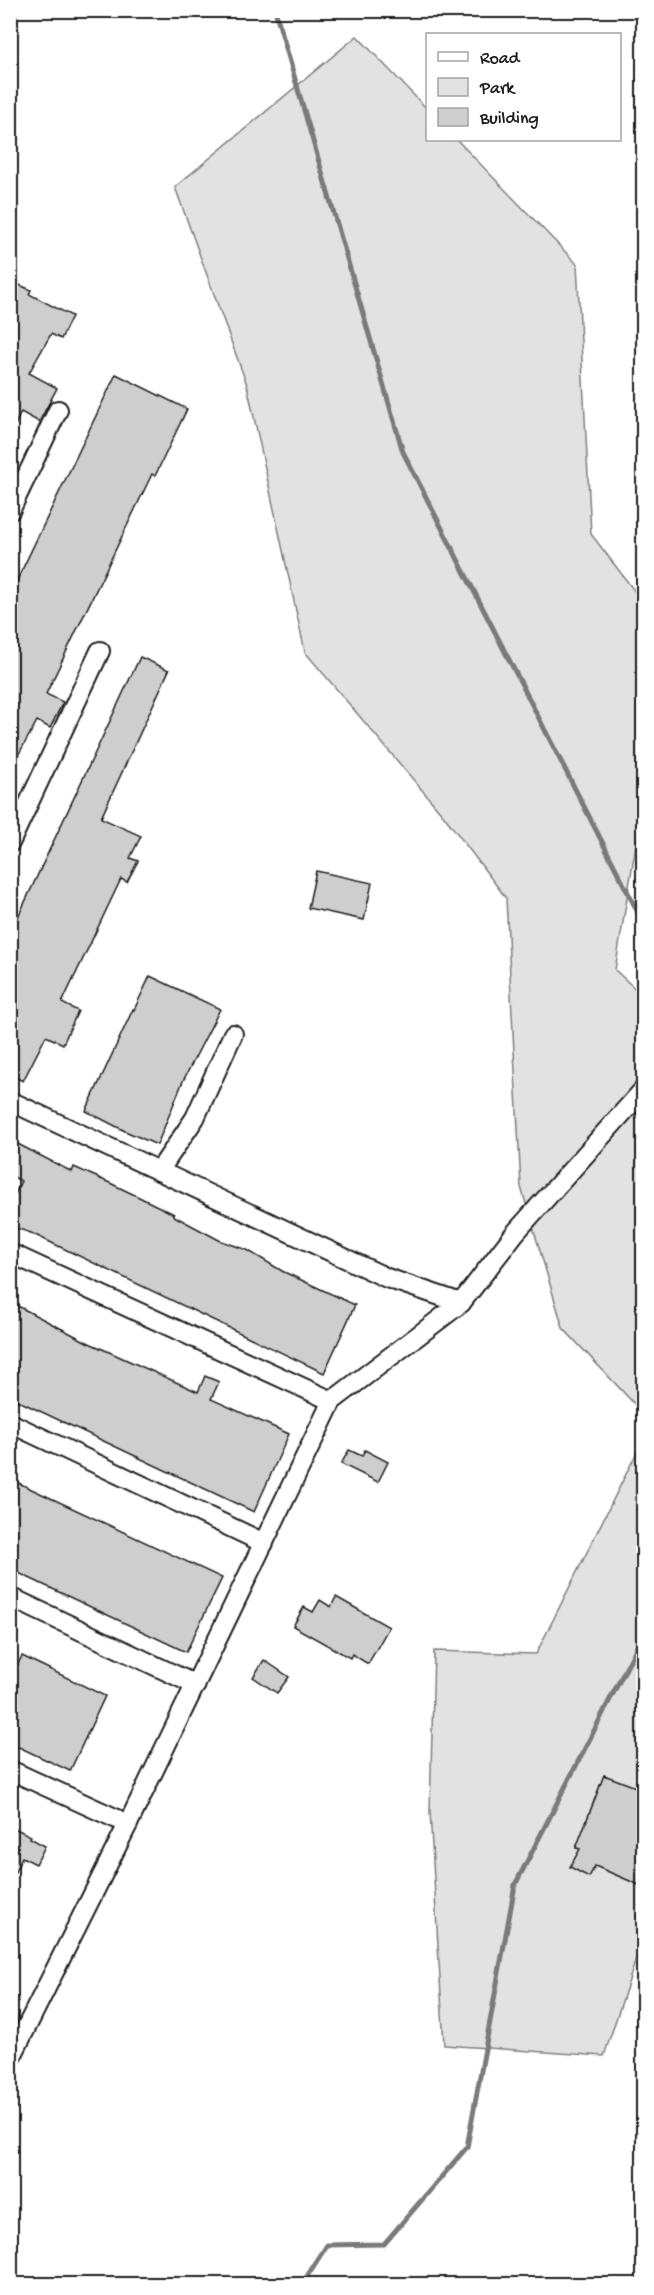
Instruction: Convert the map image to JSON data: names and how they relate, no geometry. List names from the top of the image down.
{
  "legend": ["Road", "Park", "Building"]
}
